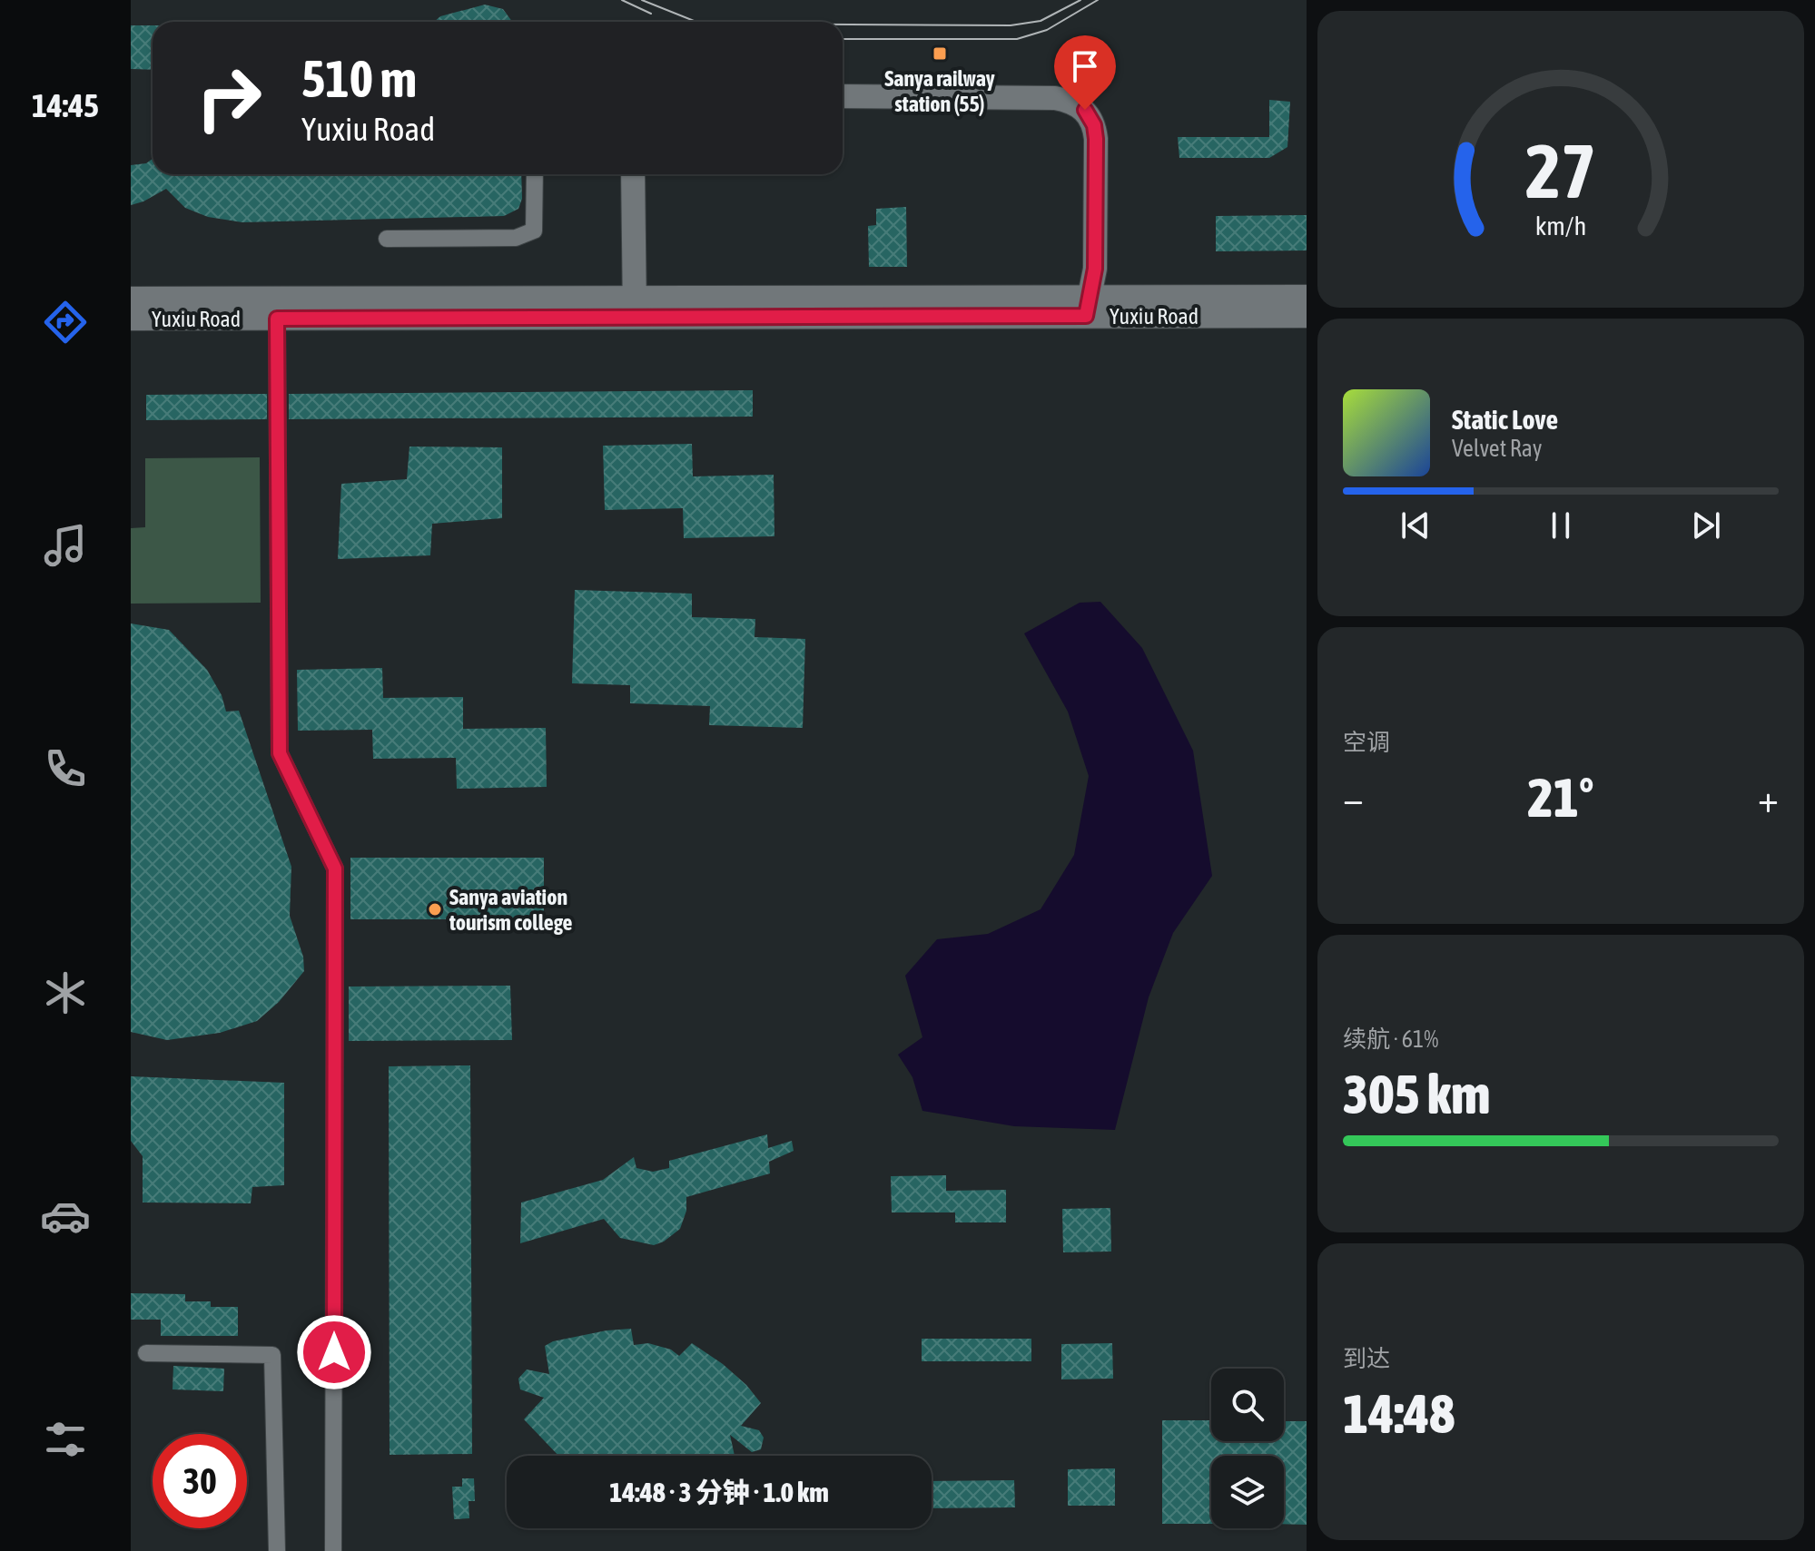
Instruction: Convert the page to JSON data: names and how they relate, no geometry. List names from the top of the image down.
{
  "streets": {
    "main road": ["Yuxiu Road"]
  },
  "places": {
    "transit": ["Sanya railway station (55)"],
    "other": ["Sanya aviation tourism college"]
  },
  "page": {
    "tabs": "14:45",
    "turn": ["510 m", "Yuxiu Road"],
    "song": ["Static Love", "Velvet Ray"],
    "tile": [
      "空调",
      ["续航 · 61%", "305 km"],
      ["到达", "14:48"]
    ],
    "heat": ["−", "21°", "+"],
    "limit": "30",
    "trip": "14:48 · 3 分钟 · 1.0 km",
    "gauge": ["27", "km/h"]
  }
}
